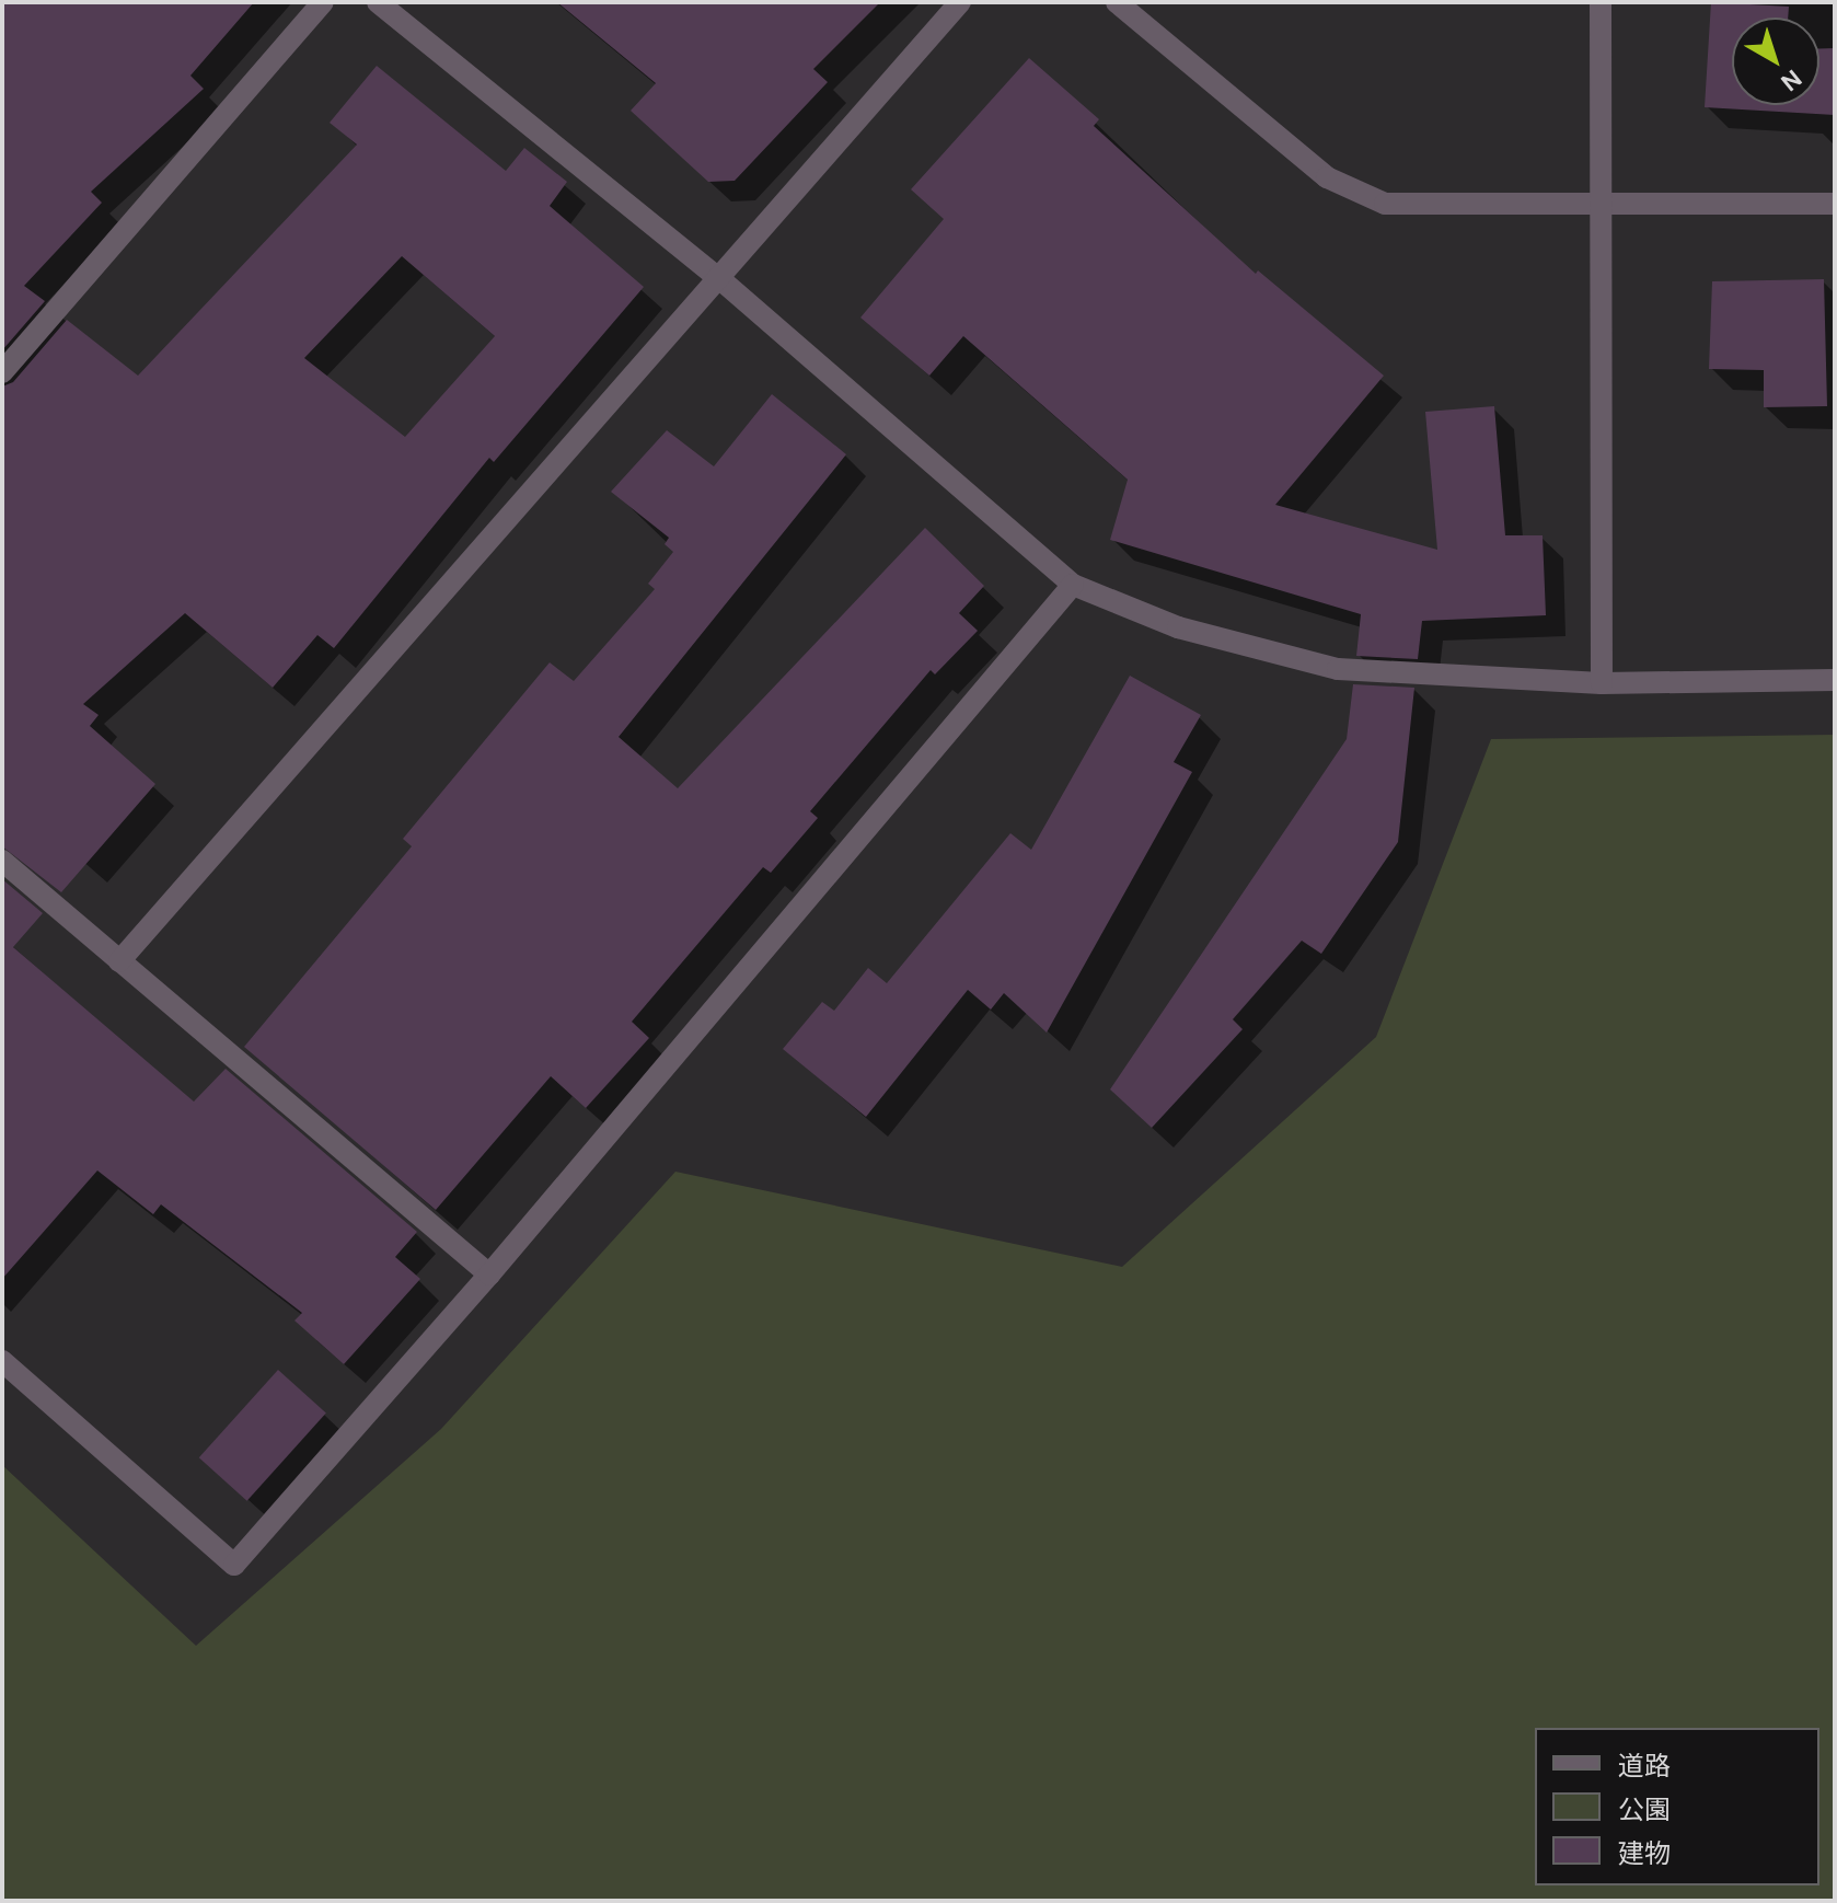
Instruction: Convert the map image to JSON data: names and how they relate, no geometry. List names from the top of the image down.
{
  "legend": ["道路", "公園", "建物"],
  "north": "bottom right"
}
